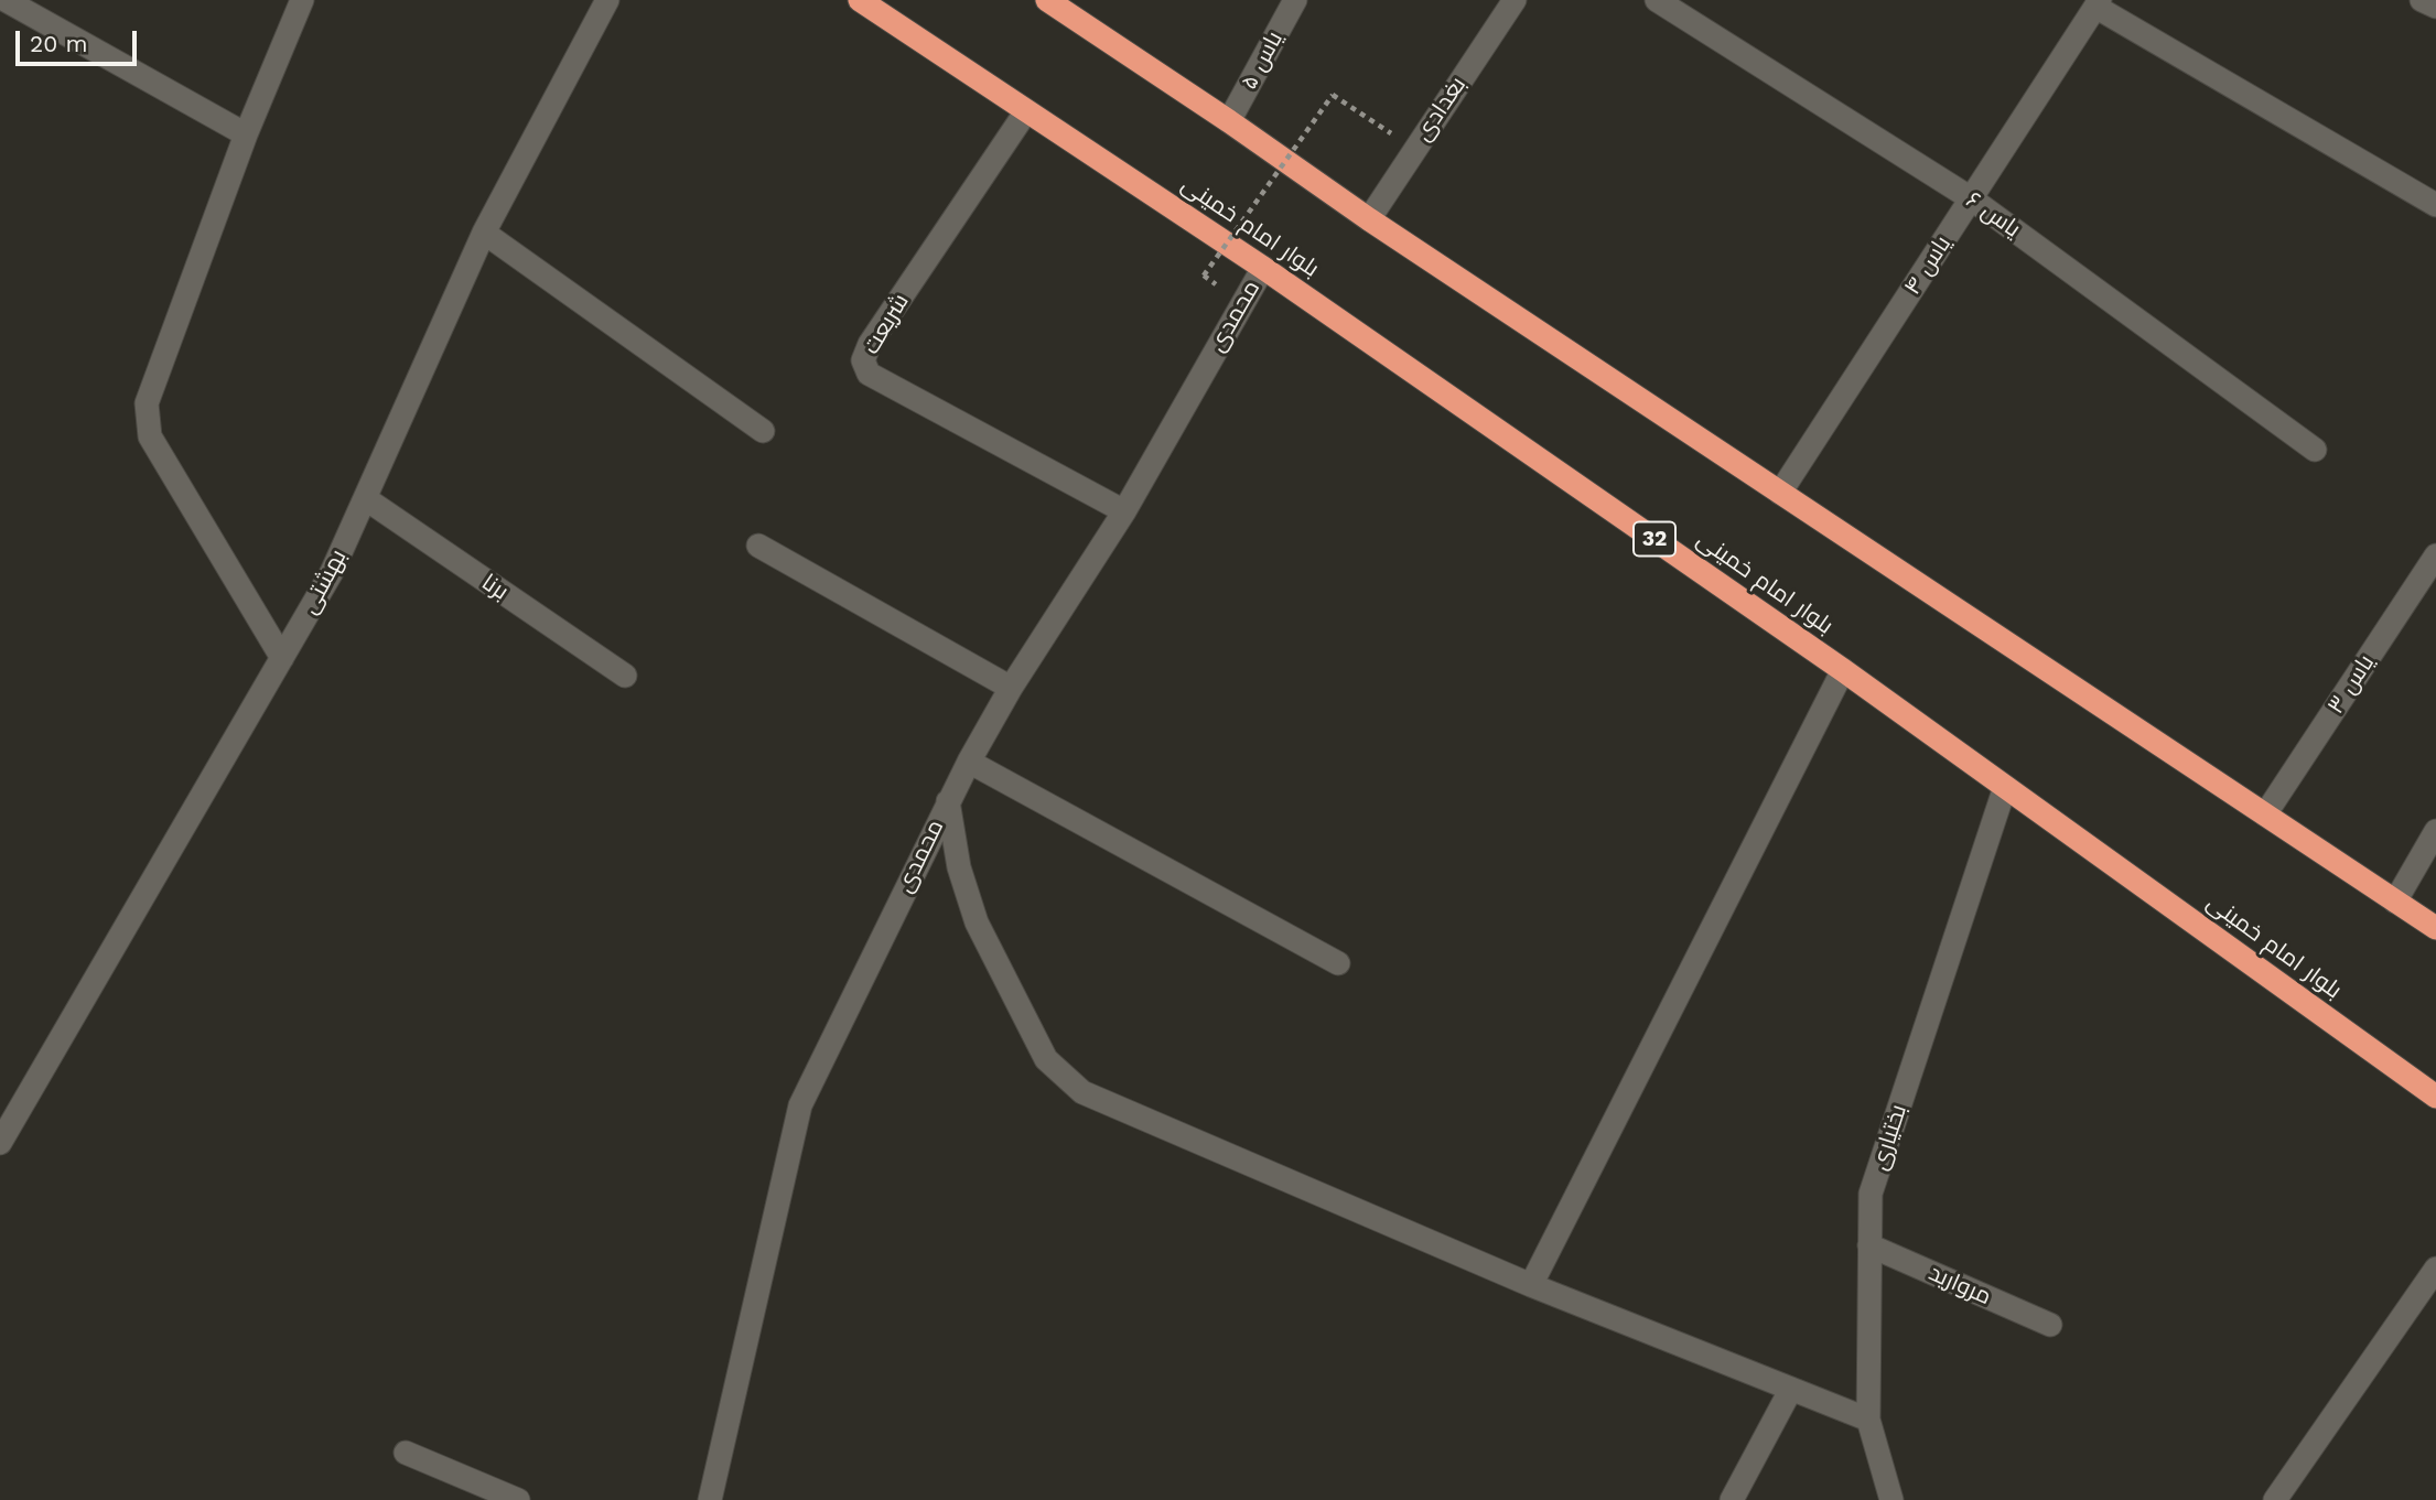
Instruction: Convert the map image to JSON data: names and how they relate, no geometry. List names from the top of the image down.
{
  "streets": {
    "highway": ["بلوار امام خمینی", "32"],
    "street": [
      "یاس ۵",
      "بغدادی",
      "یاس ۶",
      "یاس ۴",
      "محمدی",
      "شریعت",
      "بهشتی",
      "برنا",
      "یاس ۳",
      "بختیاری",
      "مروارید"
    ]
  },
  "crossings": [
    ["یاس ۶", "یاس ۴"],
    ["بلوار امام خمینی", "محمدی"],
    ["بلوار امام خمینی", "شریعت"],
    ["بلوار امام خمینی", "بختیاری"],
    ["محمدی", "شریعت"],
    ["بهشتی", "برنا"],
    ["بختیاری", "مروارید"]
  ],
  "scale_bar": "20 m"
}
